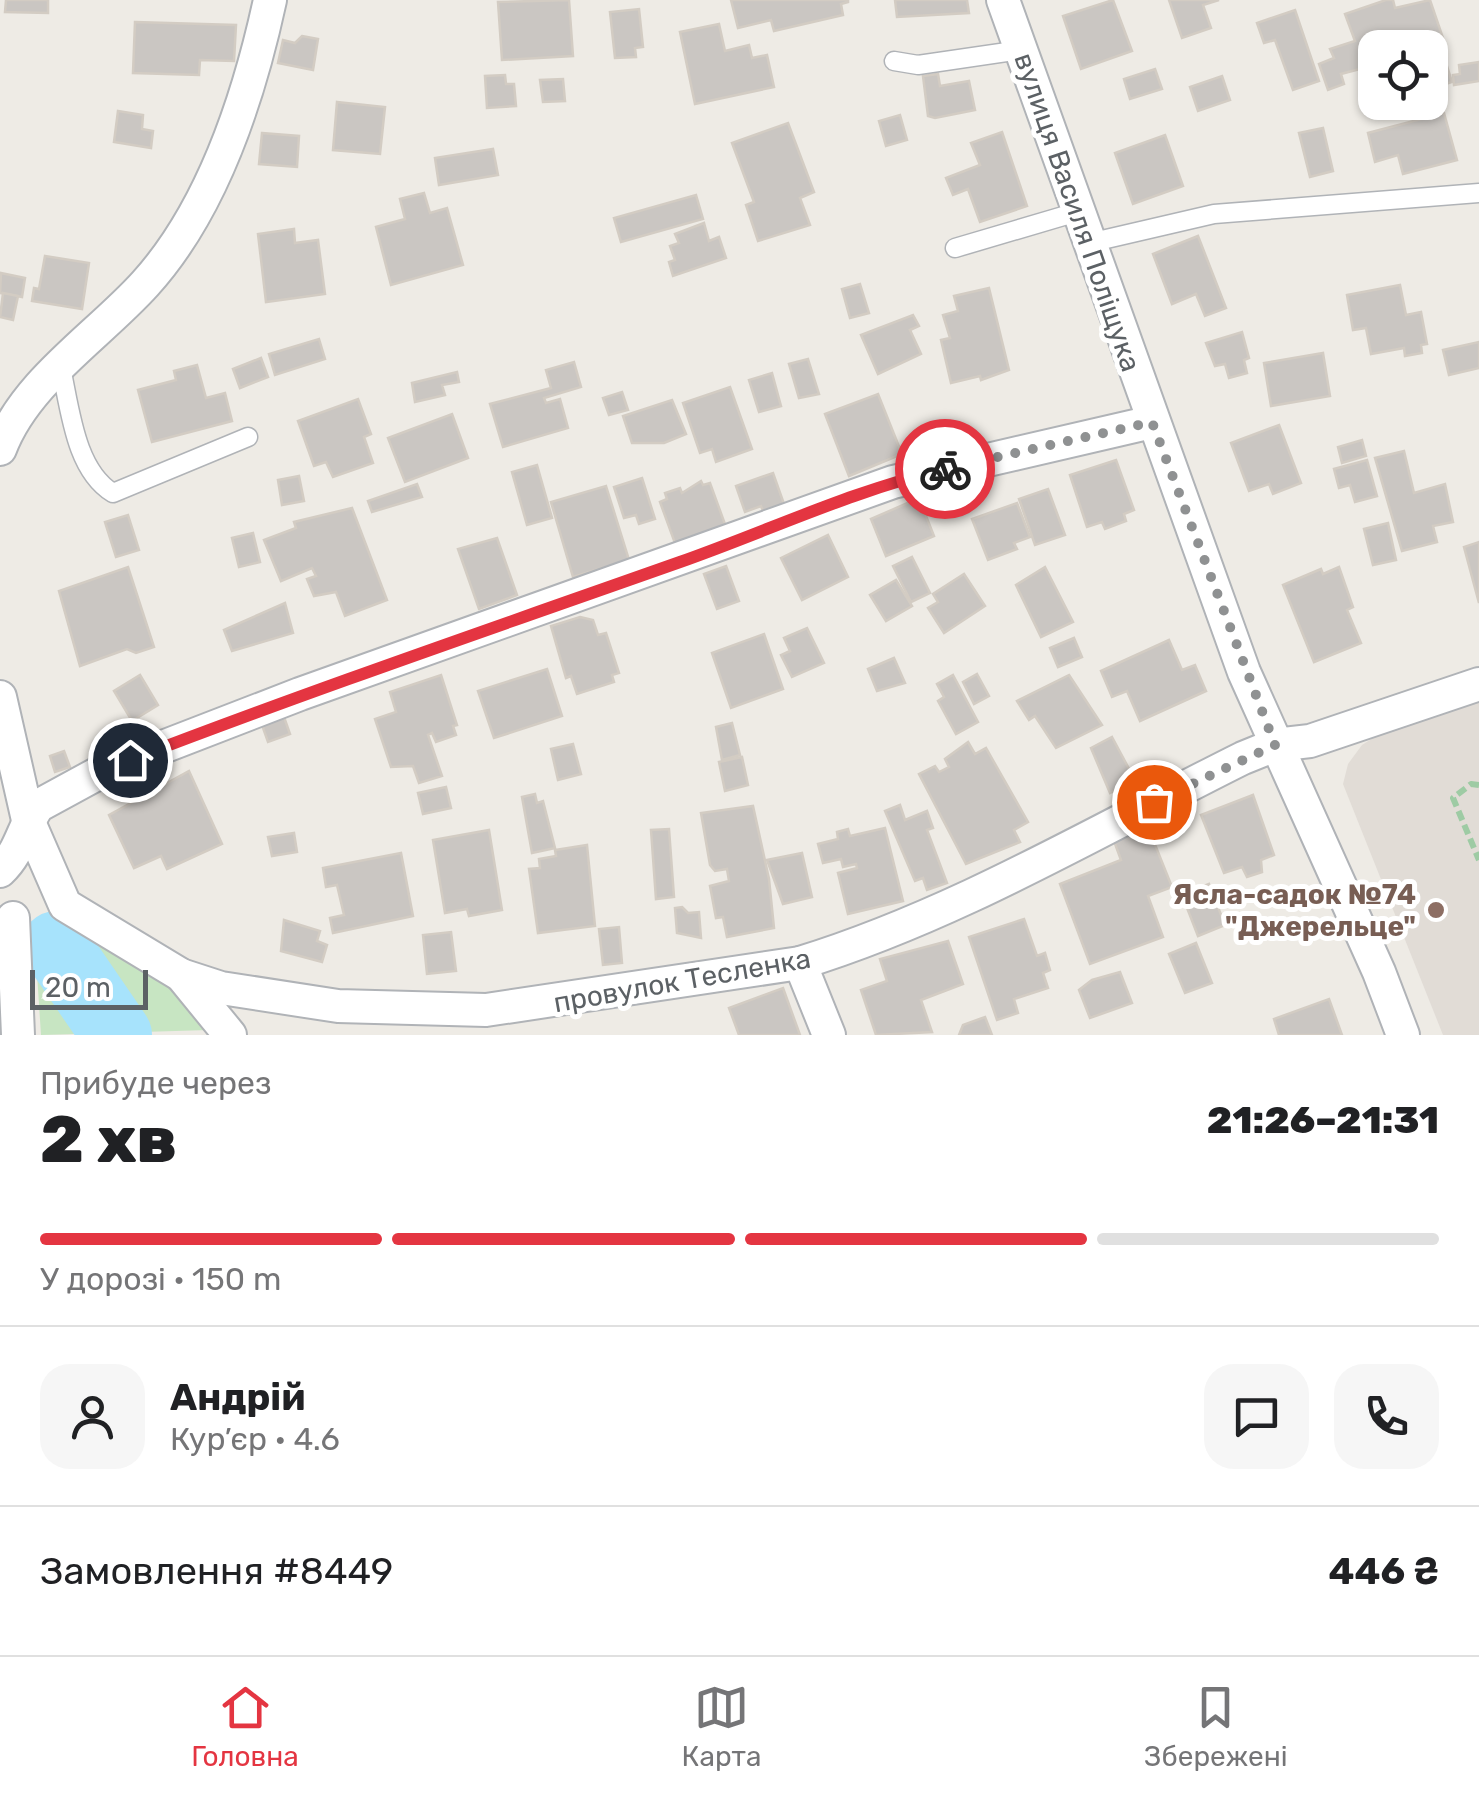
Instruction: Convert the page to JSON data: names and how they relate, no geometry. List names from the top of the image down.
{
  "streets": {
    "street": ["вулиця Василя Поліщука", "провулок Тесленка"]
  },
  "crossings": [
    ["вулиця Василя Поліщука", "провулок Тесленка"]
  ],
  "places": ["Ясла-садок №74 \"Джерельце\""],
  "scale_bar": "20 m",
  "page": {
    "scale": "20 m",
    "heading": ["2 хв", "Прибуде через", "21:26–21:31"],
    "panel": [
      "Андрій",
      "Кур’єр · 4.6",
      "Замовлення #8449",
      "446 ₴"
    ],
    "bar": "У дорозі · 150 m",
    "tabs": ["Головна", "Карта", "Збережені"]
  }
}
